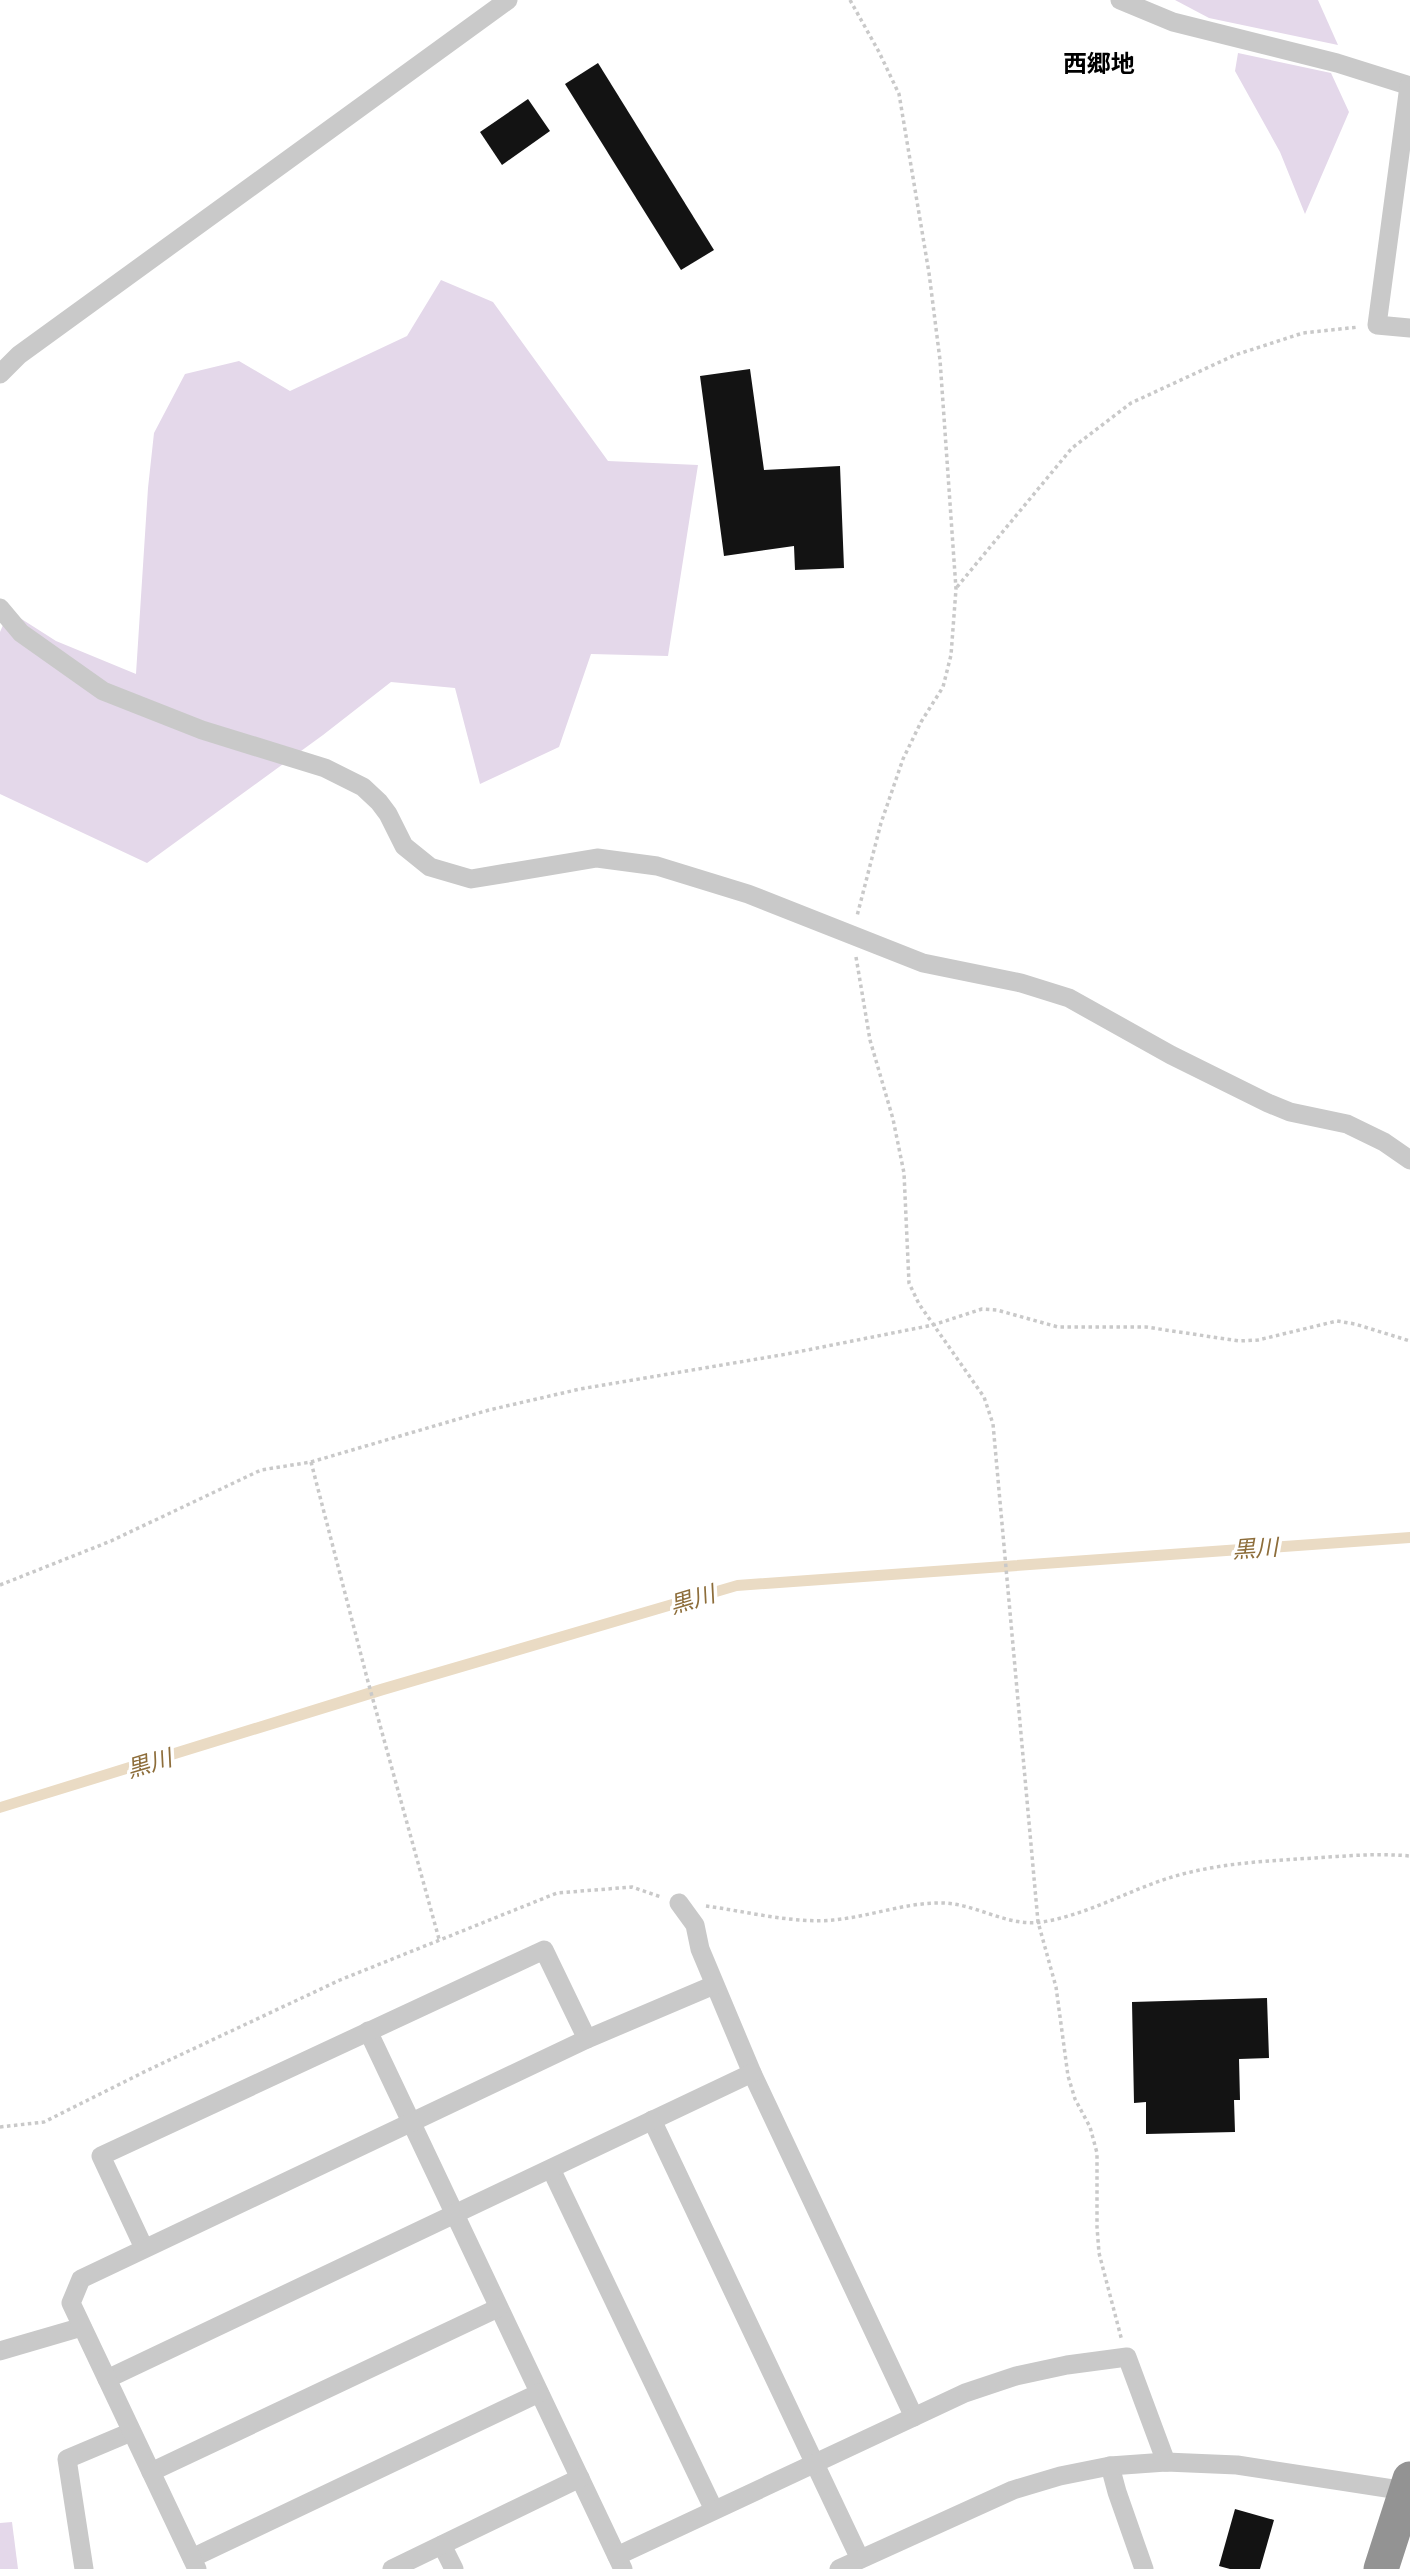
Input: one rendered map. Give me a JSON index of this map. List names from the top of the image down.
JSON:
{
  "districts": ["西郷地"],
  "water": ["黒川"]
}
